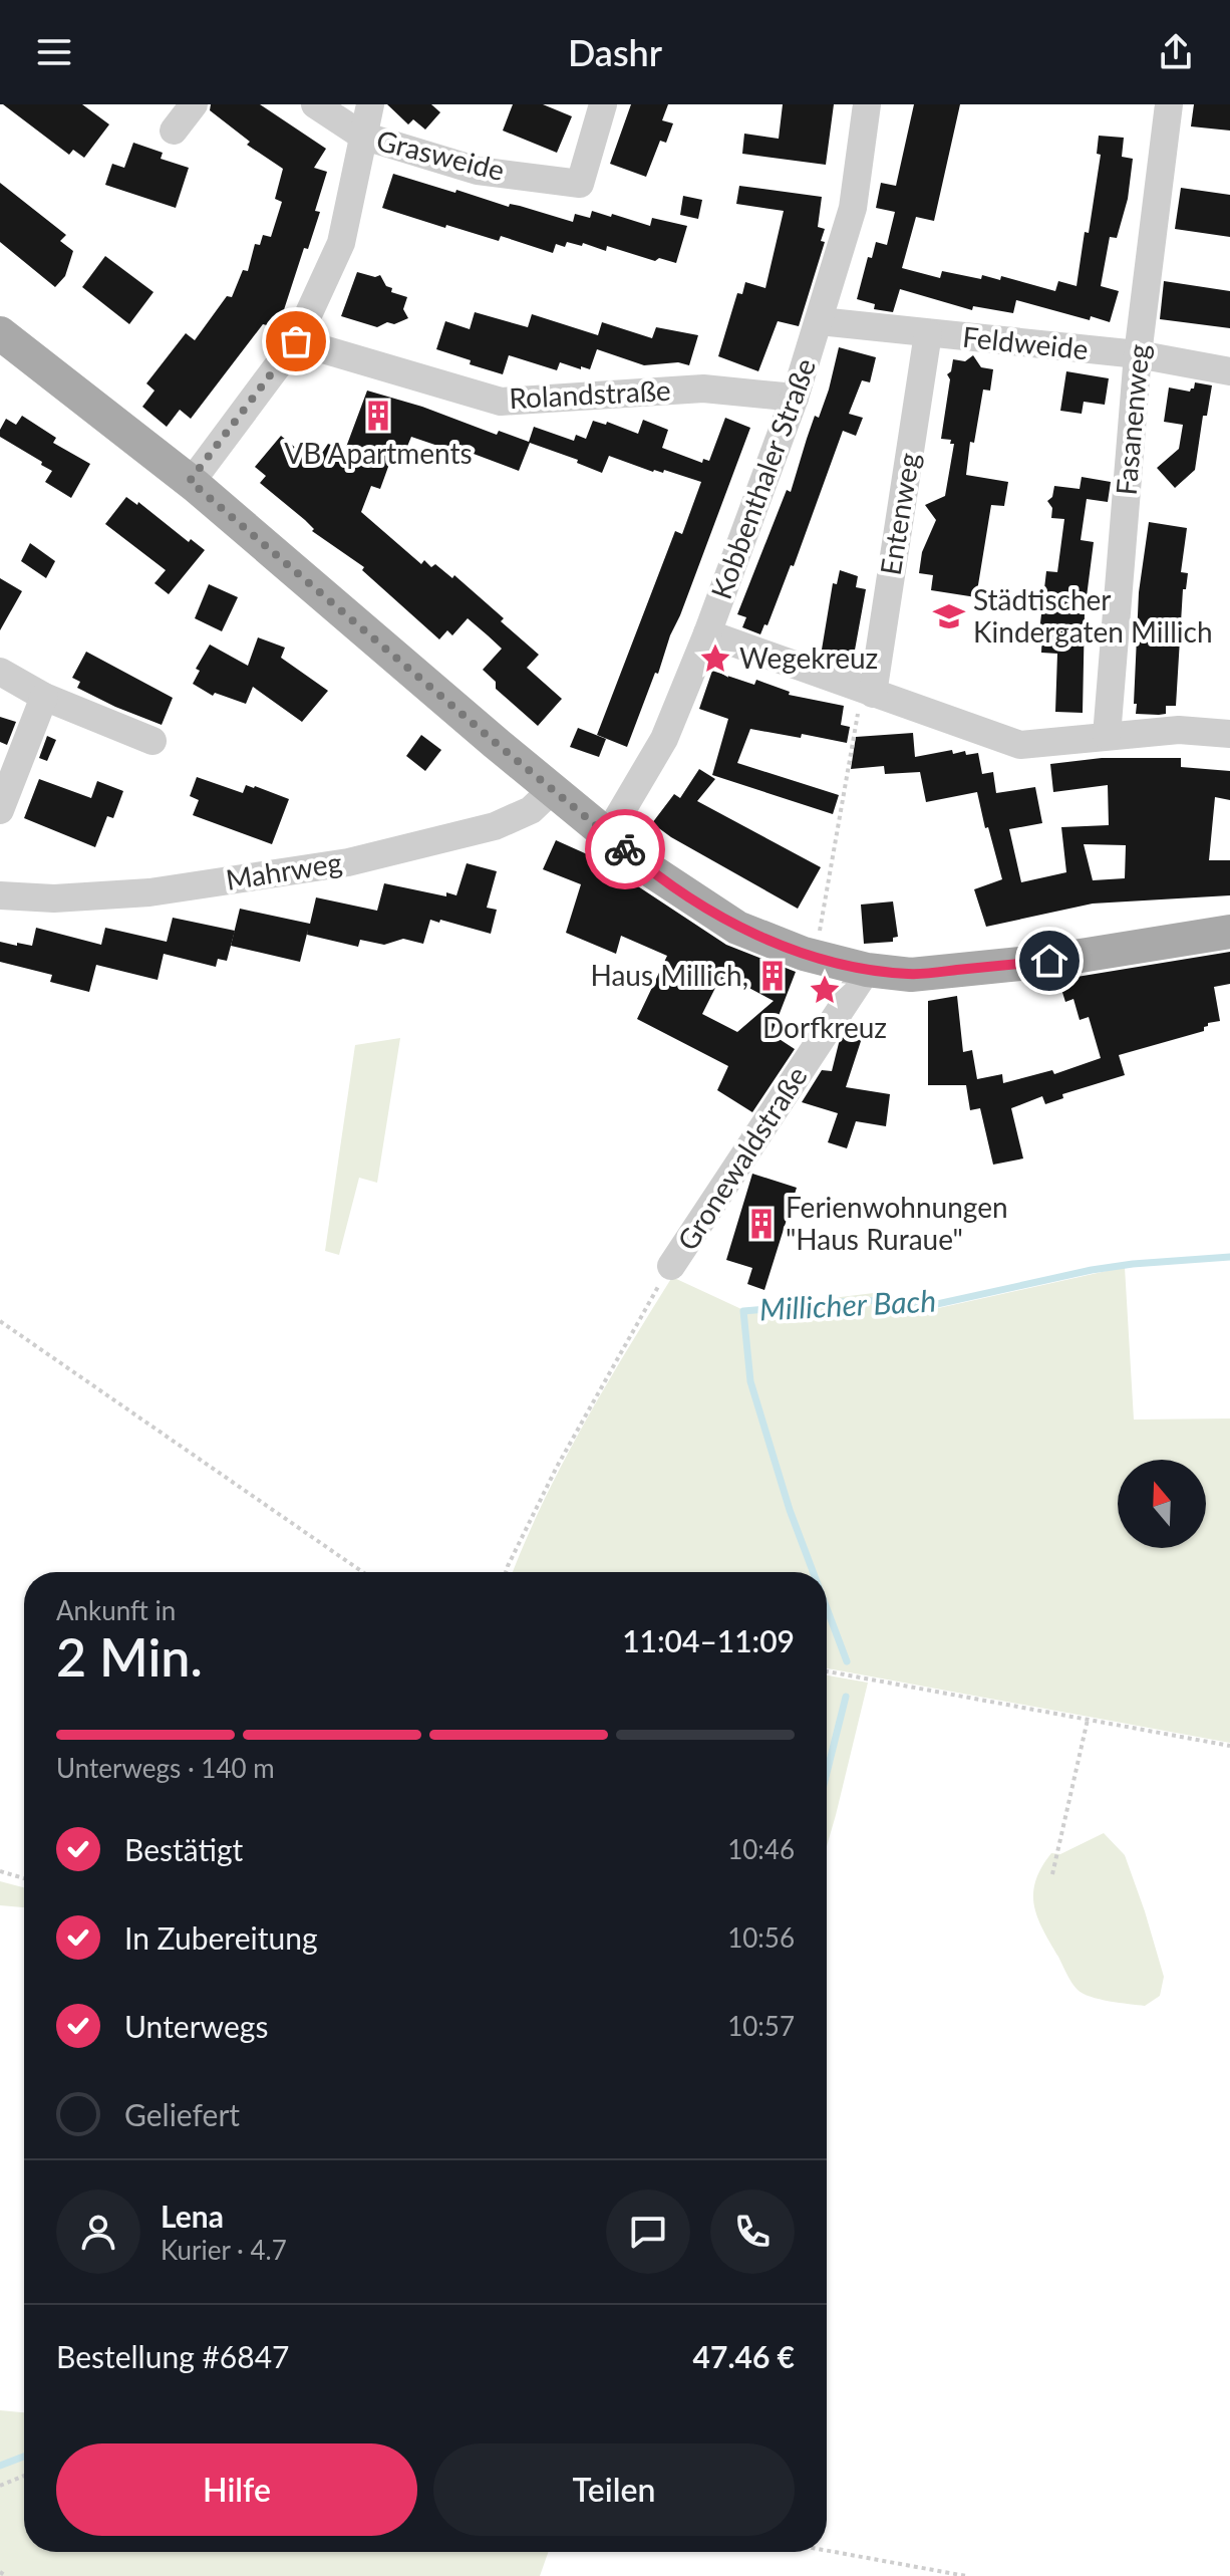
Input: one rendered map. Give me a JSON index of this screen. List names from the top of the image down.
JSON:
{
  "streets": {
    "street": [
      "Grasweide",
      "Feldweide",
      "Rolandstraße",
      "Fasanenweg",
      "Kobbenthaler Straße",
      "Entenweg",
      "Mahrweg",
      "Gronewaldstraße"
    ]
  },
  "crossings": [
    ["Feldweide", "Fasanenweg"],
    ["Feldweide", "Kobbenthaler Straße"],
    ["Feldweide", "Entenweg"],
    ["Rolandstraße", "Kobbenthaler Straße"]
  ],
  "water": ["Millicher Bach"],
  "places": {
    "building": ["VB Apartments", "Haus Millich,", "Ferienwohnungen \"Haus Ruraue\""],
    "school or university": ["Städtischer Kindergaten Millich"],
    "place": ["Wegekreuz", "Dorfkreuz"]
  },
  "north": "top",
  "page": {
    "header": "Dashr",
    "heading": ["2 Min.", "Ankunft in", "11:04–11:09"],
    "panel": [
      "Lena",
      "Kurier · 4.7",
      "Bestellung #6847",
      "47.46 €"
    ],
    "bar": "Unterwegs · 140 m",
    "list": [
      ["Bestätigt", "10:46"],
      ["In Zubereitung", "10:56"],
      ["Unterwegs", "10:57"],
      "Geliefert"
    ],
    "buttons": ["Hilfe", "Teilen"]
  }
}
